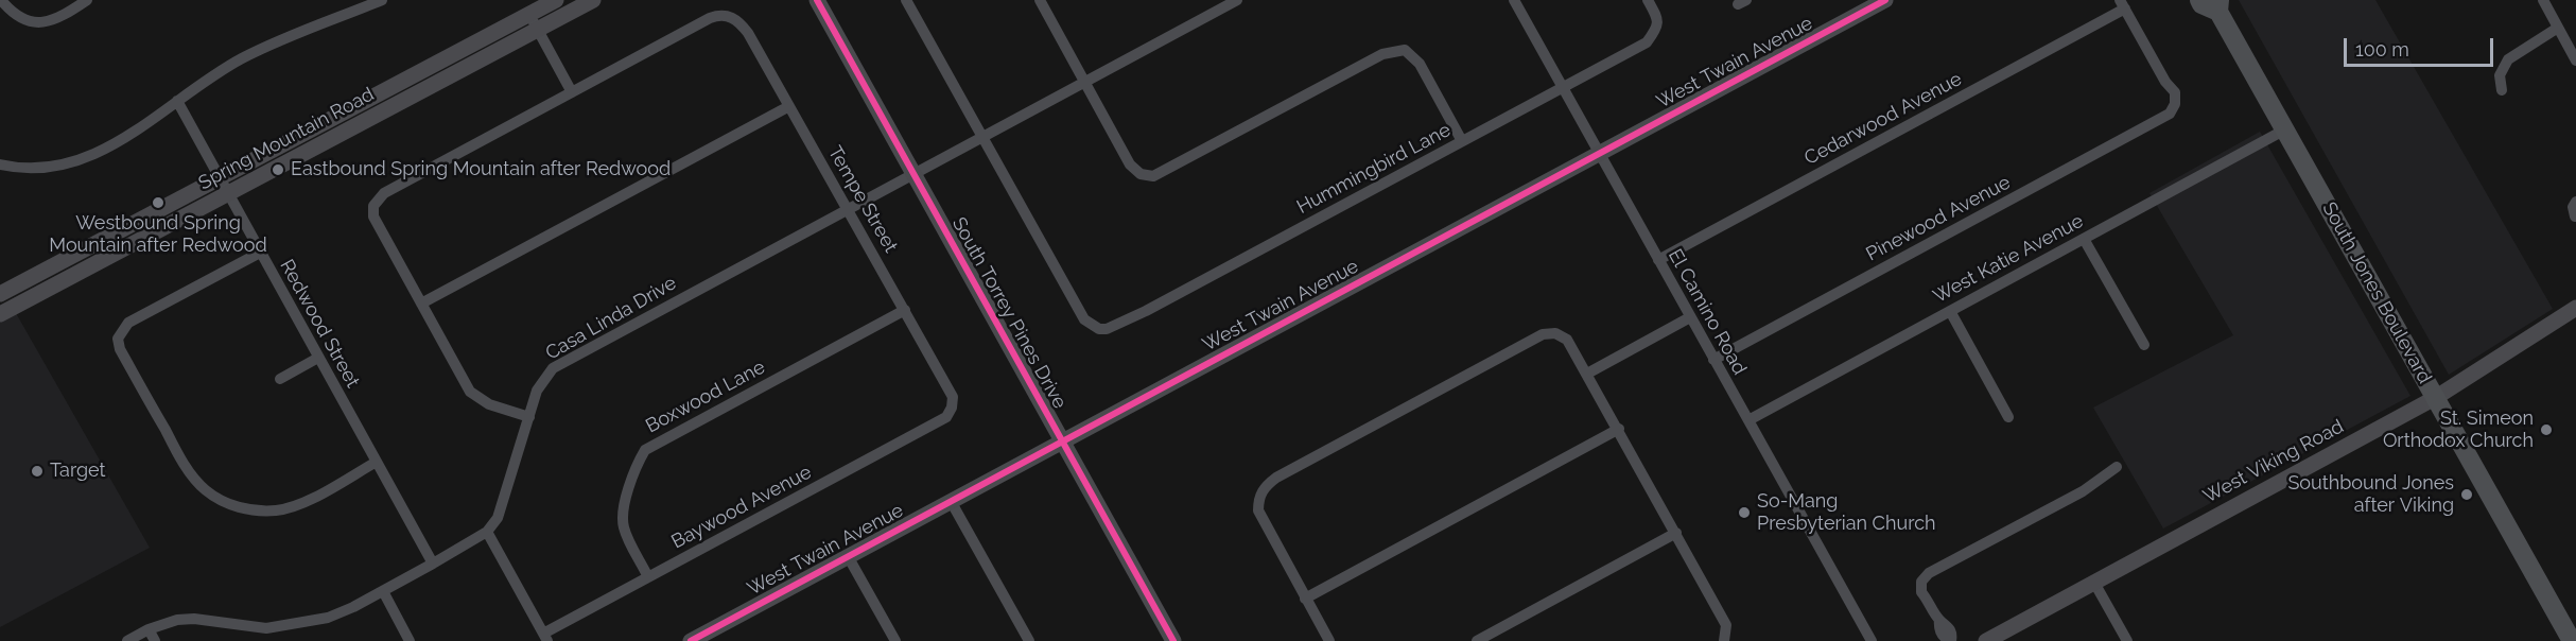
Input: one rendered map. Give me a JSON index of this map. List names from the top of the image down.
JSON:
{
  "streets": {
    "main road": [
      "West Twain Avenue",
      "Spring Mountain Road",
      "South Jones Boulevard",
      "South Torrey Pines Drive",
      "West Viking Road"
    ],
    "street": [
      "Cedarwood Avenue",
      "Hummingbird Lane",
      "Tempe Street",
      "Pinewood Avenue",
      "West Katie Avenue",
      "El Camino Road",
      "Casa Linda Drive",
      "Redwood Street",
      "Boxwood Lane",
      "Baywood Avenue"
    ]
  },
  "crossings": [
    ["West Twain Avenue", "El Camino Road"],
    ["West Twain Avenue", "South Torrey Pines Drive"],
    ["Cedarwood Avenue", "Pinewood Avenue"],
    ["Cedarwood Avenue", "El Camino Road"],
    ["Spring Mountain Road", "Redwood Street"],
    ["Hummingbird Lane", "El Camino Road"],
    ["Hummingbird Lane", "Casa Linda Drive"],
    ["Tempe Street", "Casa Linda Drive"],
    ["Tempe Street", "Boxwood Lane"],
    ["Tempe Street", "Baywood Avenue"],
    ["Pinewood Avenue", "El Camino Road"],
    ["West Katie Avenue", "South Jones Boulevard"],
    ["West Katie Avenue", "El Camino Road"],
    ["South Jones Boulevard", "West Viking Road"],
    ["South Torrey Pines Drive", "Casa Linda Drive"],
    ["Boxwood Lane", "Baywood Avenue"]
  ],
  "places": [
    "Eastbound Spring Mountain after Redwood",
    "Westbound Spring Mountain after Redwood",
    "St. Simeon Orthodox Church",
    "Target",
    "Southbound Jones after Viking",
    "So-Mang Presbyterian Church"
  ],
  "scale_bar": "100 m"
}
